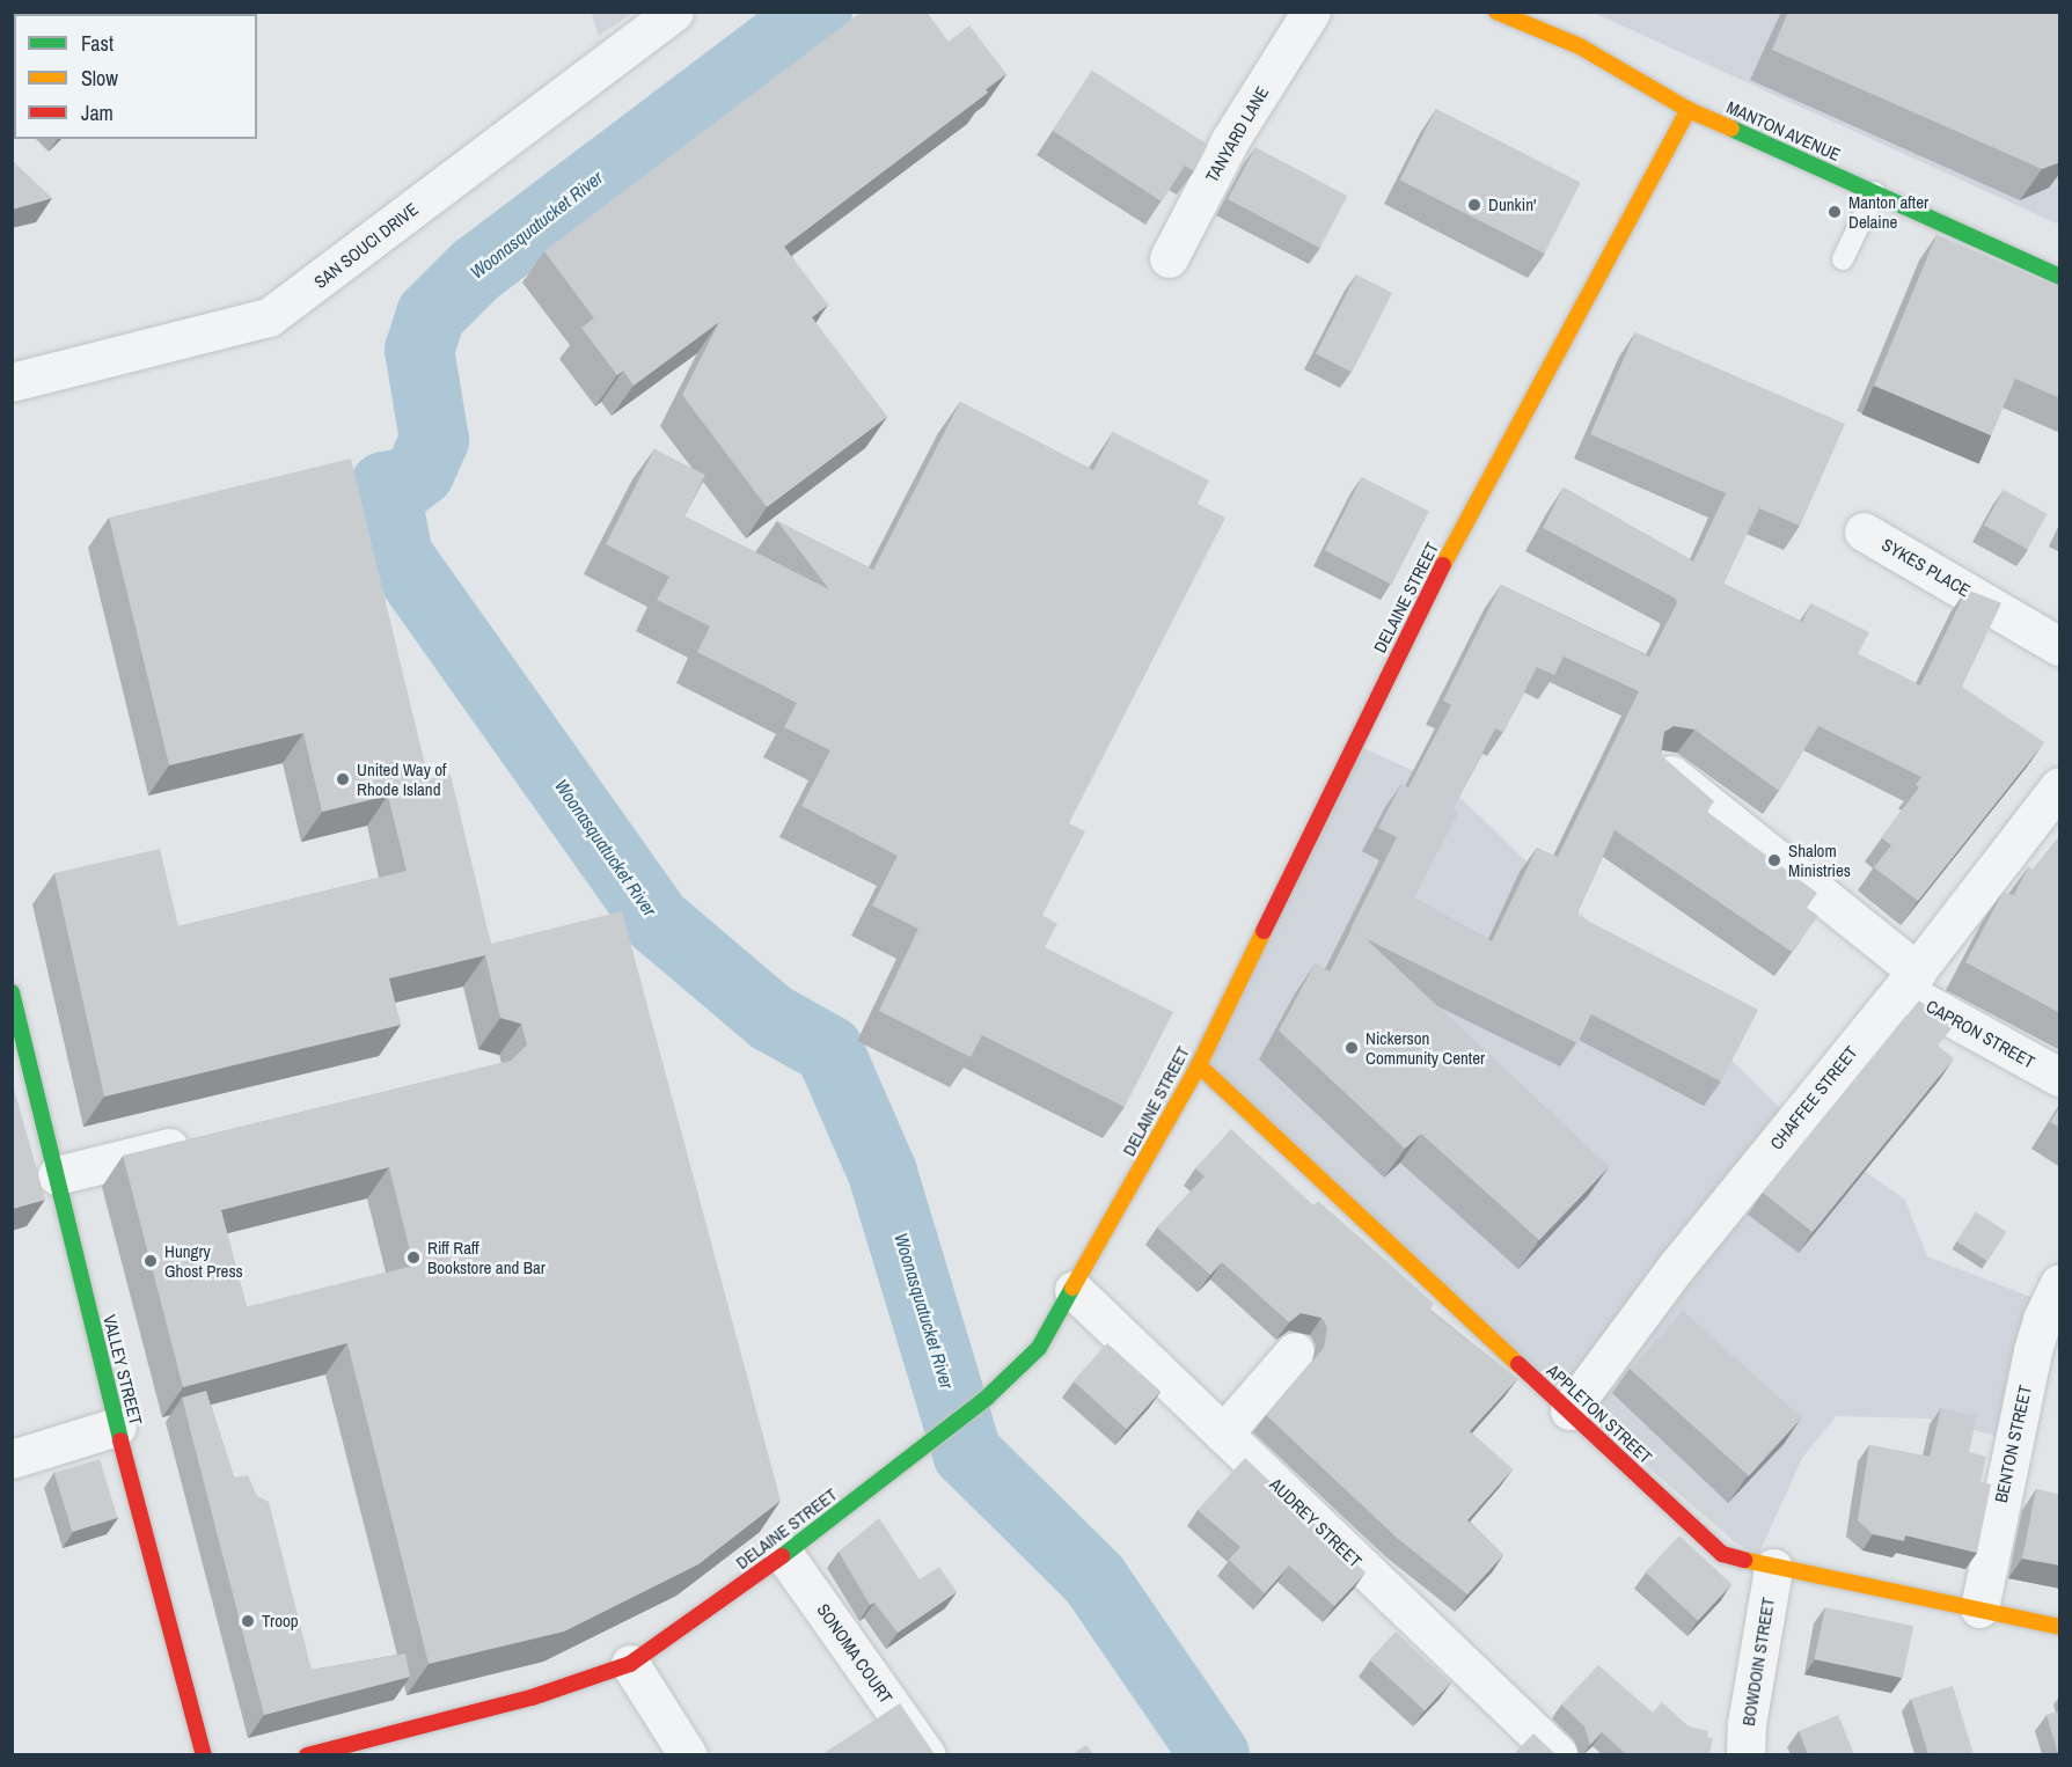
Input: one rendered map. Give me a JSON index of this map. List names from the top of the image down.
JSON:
{
  "streets": {
    "street": [
      "MANTON AVENUE",
      "TANYARD LANE",
      "SAN SOUCI DRIVE",
      "SYKES PLACE",
      "DELAINE STREET",
      "CAPRON STREET",
      "CHAFFEE STREET",
      "VALLEY STREET",
      "APPLETON STREET",
      "BENTON STREET",
      "AUDREY STREET",
      "SONOMA COURT",
      "BOWDOIN STREET"
    ]
  },
  "crossings": [
    ["MANTON AVENUE", "DELAINE STREET"],
    ["DELAINE STREET", "APPLETON STREET"],
    ["DELAINE STREET", "AUDREY STREET"],
    ["DELAINE STREET", "SONOMA COURT"],
    ["CAPRON STREET", "CHAFFEE STREET"],
    ["CHAFFEE STREET", "APPLETON STREET"],
    ["APPLETON STREET", "BENTON STREET"],
    ["APPLETON STREET", "BOWDOIN STREET"]
  ],
  "water": ["Woonasquatucket River"],
  "places": [
    "Dunkin'",
    "Manton after Delaine",
    "United Way of Rhode Island",
    "Shalom Ministries",
    "Nickerson Community Center",
    "Riff Raff Bookstore and Bar",
    "Hungry Ghost Press",
    "Troop"
  ],
  "legend": ["Fast", "Slow", "Jam"]
}
